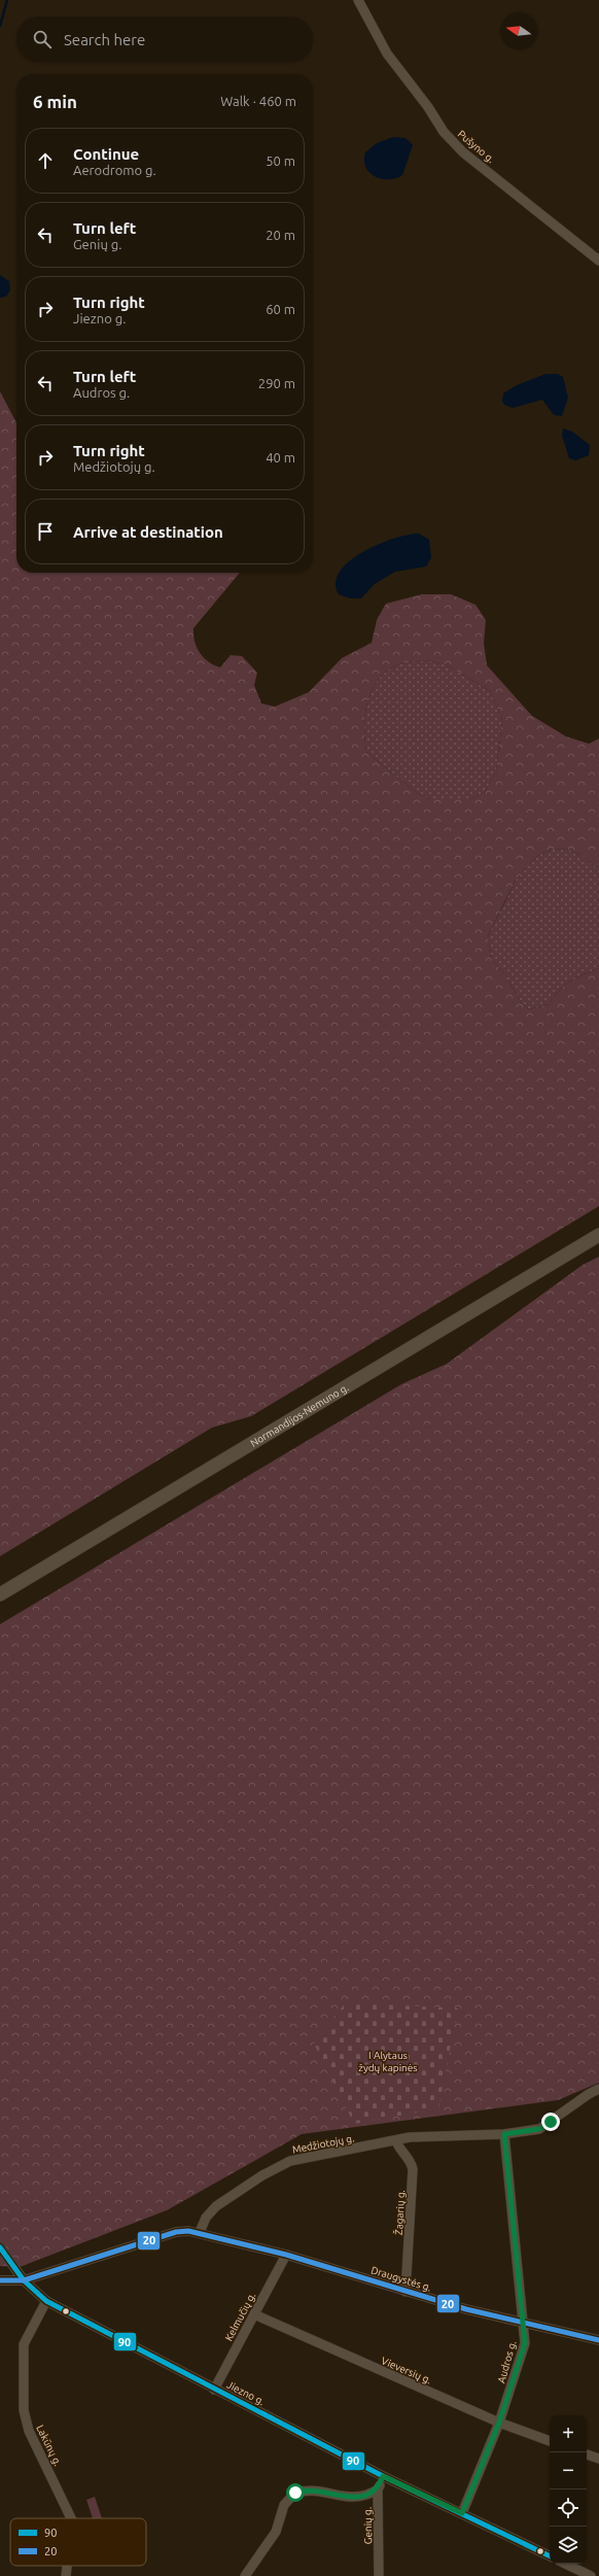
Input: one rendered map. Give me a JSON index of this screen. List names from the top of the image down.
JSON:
{
  "streets": {
    "main road": ["Normandijos-Nemuno g."],
    "street": [
      "Pušyno g.",
      "Medžiotojų g.",
      "Žagarių g.",
      "Draugystės g.",
      "Kelmučių g.",
      "Audros g.",
      "Vieversių g.",
      "Jiezno g.",
      "Lakūnų g.",
      "Genių g."
    ]
  },
  "crossings": [
    ["Medžiotojų g.", "Žagarių g."],
    ["Medžiotojų g.", "Draugystės g."],
    ["Medžiotojų g.", "Audros g."],
    ["Žagarių g.", "Draugystės g."],
    ["Draugystės g.", "Kelmučių g."],
    ["Draugystės g.", "Audros g."],
    ["Kelmučių g.", "Vieversių g."],
    ["Kelmučių g.", "Jiezno g."],
    ["Audros g.", "Vieversių g."],
    ["Audros g.", "Jiezno g."],
    ["Jiezno g.", "Lakūnų g."],
    ["Jiezno g.", "Genių g."]
  ],
  "parks": ["I Alytaus žydų kapinės"],
  "lines": ["transit line 20", "transit line 90"],
  "legend": ["90", "20"],
  "north": "left",
  "page": {
    "search": "Search here",
    "heading": ["6 min", "Walk · 460 m"],
    "list": [
      ["Continue", "Aerodromo g.", "50 m"],
      ["Turn left", "Genių g.", "20 m"],
      ["Turn right", "Jiezno g.", "60 m"],
      ["Turn left", "Audros g.", "290 m"],
      ["Turn right", "Medžiotojų g.", "40 m"],
      "Arrive at destination"
    ],
    "map_buttons": ["+", "−"]
  }
}
